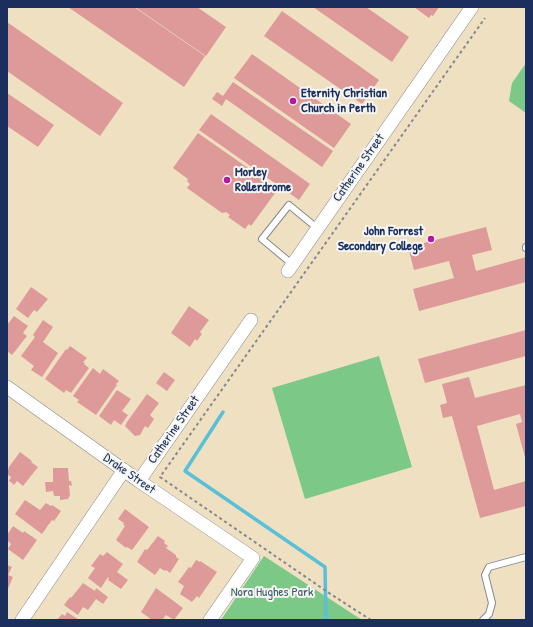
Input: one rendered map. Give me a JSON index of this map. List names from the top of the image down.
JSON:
{
  "streets": {
    "street": ["Catherine Street", "Drake Street"]
  },
  "crossings": [
    ["Catherine Street", "Drake Street"]
  ],
  "parks": ["Nora Hughes Park"],
  "places": ["Eternity Christian Church in Perth", "Morley Rollerdrome", "John Forrest Secondary College"]
}
